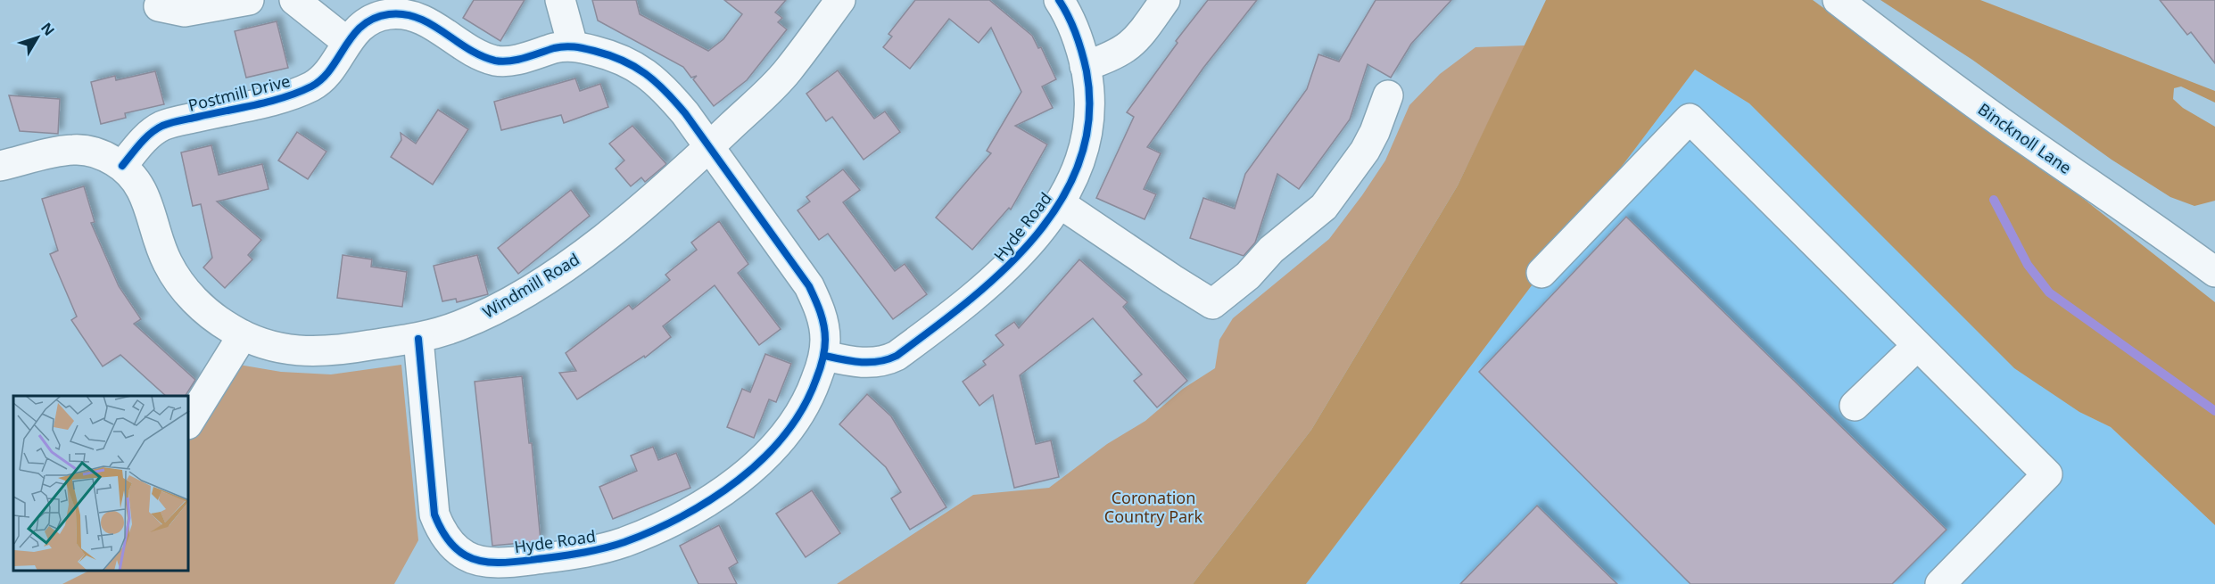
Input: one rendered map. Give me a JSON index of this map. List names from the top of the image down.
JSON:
{
  "streets": {
    "street": [
      "Postmill Drive",
      "Bincknoll Lane",
      "Hyde Road",
      "Windmill Road"
    ]
  },
  "crossings": [
    ["Postmill Drive", "Hyde Road"],
    ["Postmill Drive", "Windmill Road"],
    ["Hyde Road", "Windmill Road"]
  ],
  "parks": ["Coronation Country Park"],
  "north": "top right"
}
